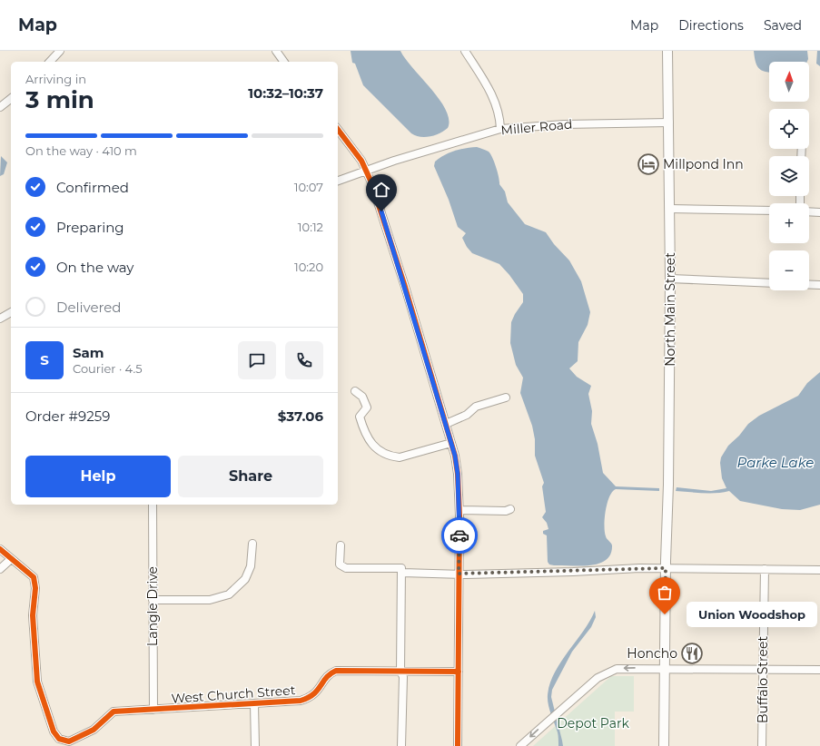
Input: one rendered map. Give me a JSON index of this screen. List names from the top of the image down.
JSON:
{
  "streets": {
    "main road": ["North Main Street"],
    "street": [
      "Miller Road",
      "Langle Drive",
      "Buffalo Street",
      "West Church Street"
    ]
  },
  "crossings": [
    ["Miller Road", "North Main Street"],
    ["Langle Drive", "West Church Street"]
  ],
  "water": ["Parke Lake"],
  "parks": ["Depot Park"],
  "places": {
    "hotel": ["Millpond Inn"],
    "other": ["Union Woodshop"],
    "restaurant": ["Honcho"]
  },
  "north": "top",
  "page": {
    "header": "Map",
    "nav": ["Map", "Directions", "Saved"],
    "map_buttons": ["+", "−"],
    "heading": ["3 min", "Arriving in", "10:32–10:37"],
    "panel": [
      "Sam",
      "Courier · 4.5",
      "Order #9259",
      "$37.06"
    ],
    "bar": "On the way · 410 m",
    "list": [
      ["Confirmed", "10:07"],
      ["Preparing", "10:12"],
      ["On the way", "10:20"],
      "Delivered"
    ],
    "round": "S",
    "buttons": ["Help", "Share"],
    "bubble": "Union Woodshop"
  }
}
